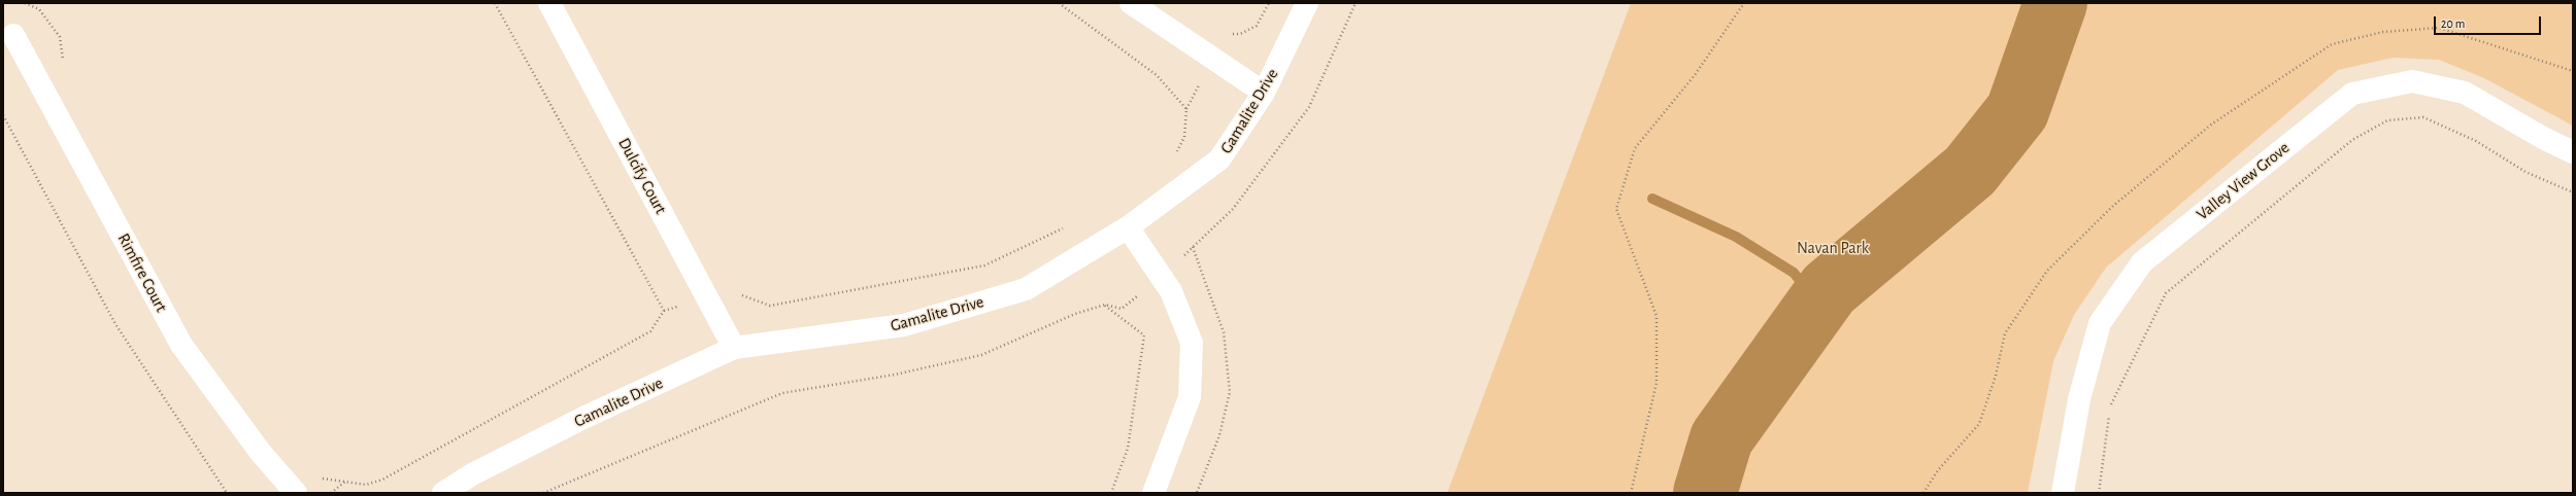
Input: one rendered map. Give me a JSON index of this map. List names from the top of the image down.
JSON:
{
  "streets": {
    "street": [
      "Gamalite Drive",
      "Dulcify Court",
      "Valley View Grove",
      "Rimfire Court"
    ]
  },
  "crossings": [
    ["Gamalite Drive", "Dulcify Court"]
  ],
  "parks": ["Navan Park"],
  "scale_bar": "20 m"
}
